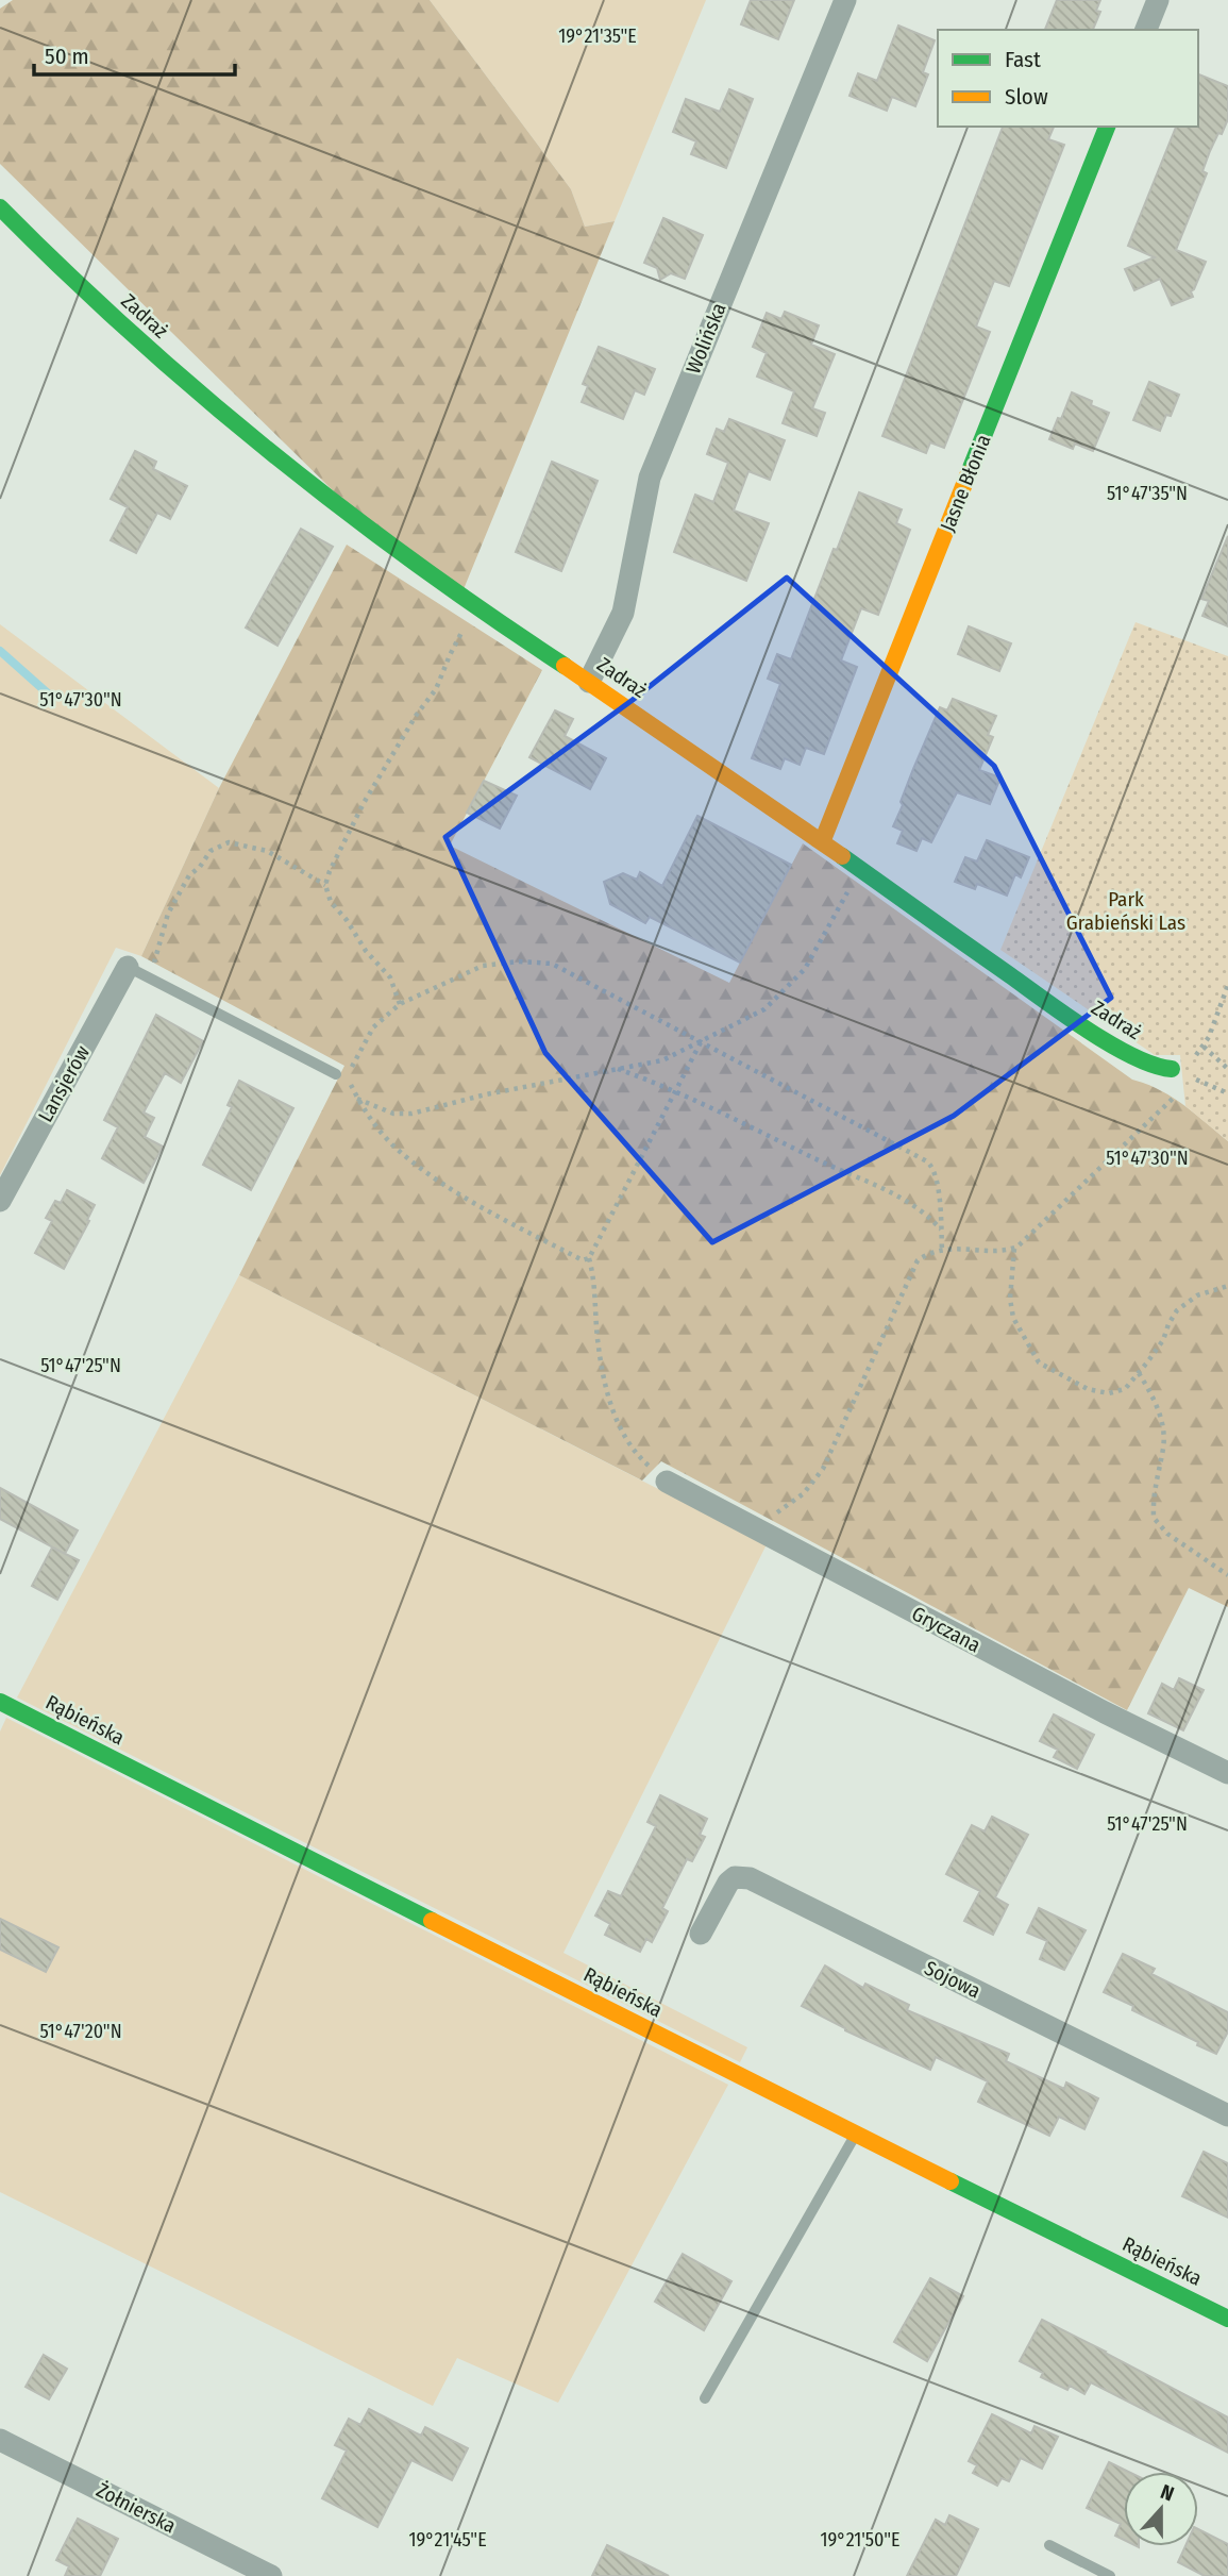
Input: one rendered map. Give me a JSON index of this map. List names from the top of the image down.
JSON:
{
  "streets": {
    "street": [
      "Zadraż",
      "Wolińska",
      "Jasne Błonia",
      "Lansjerów",
      "Gryczana",
      "Rąbieńska",
      "Sojowa",
      "Żołnierska"
    ]
  },
  "crossings": [
    ["Zadraż", "Wolińska"],
    ["Zadraż", "Jasne Błonia"]
  ],
  "parks": ["Park Grabieński Las"],
  "legend": ["Fast", "Slow"],
  "scale_bar": "50 m",
  "north": "top",
  "coordinates": [
    "19°21'35\"E",
    "51°47'35\"N",
    "51°47'30\"N",
    "51°47'25\"N",
    "51°47'20\"N",
    "19°21'45\"E",
    "19°21'50\"E"
  ]
}
